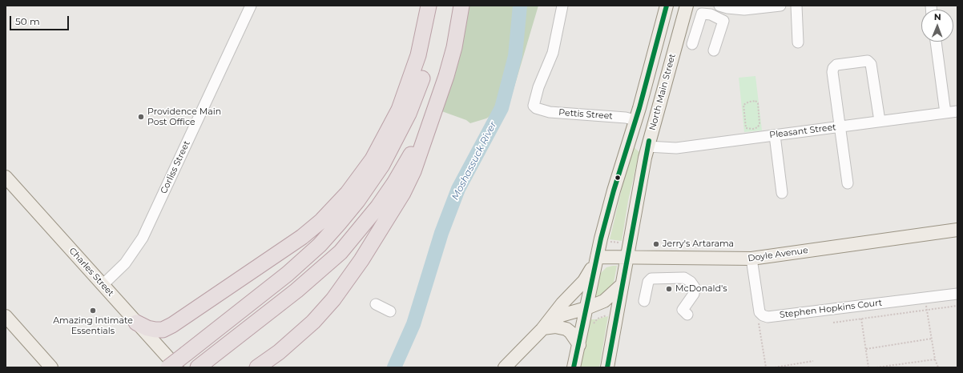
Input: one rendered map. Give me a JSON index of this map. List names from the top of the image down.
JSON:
{
  "streets": {
    "main road": ["North Main Street", "Doyle Avenue", "Charles Street"],
    "street": [
      "Pettis Street",
      "Pleasant Street",
      "Corliss Street",
      "Stephen Hopkins Court"
    ]
  },
  "crossings": [
    ["North Main Street", "Pettis Street"],
    ["North Main Street", "Pleasant Street"],
    ["North Main Street", "Doyle Avenue"],
    ["Corliss Street", "Charles Street"],
    ["Doyle Avenue", "Stephen Hopkins Court"]
  ],
  "water": ["Moshassuck River"],
  "places": [
    "Providence Main Post Office",
    "Jerry's Artarama",
    "McDonald's",
    "Amazing Intimate Essentials"
  ],
  "scale_bar": "50 m",
  "north": "top"
}
